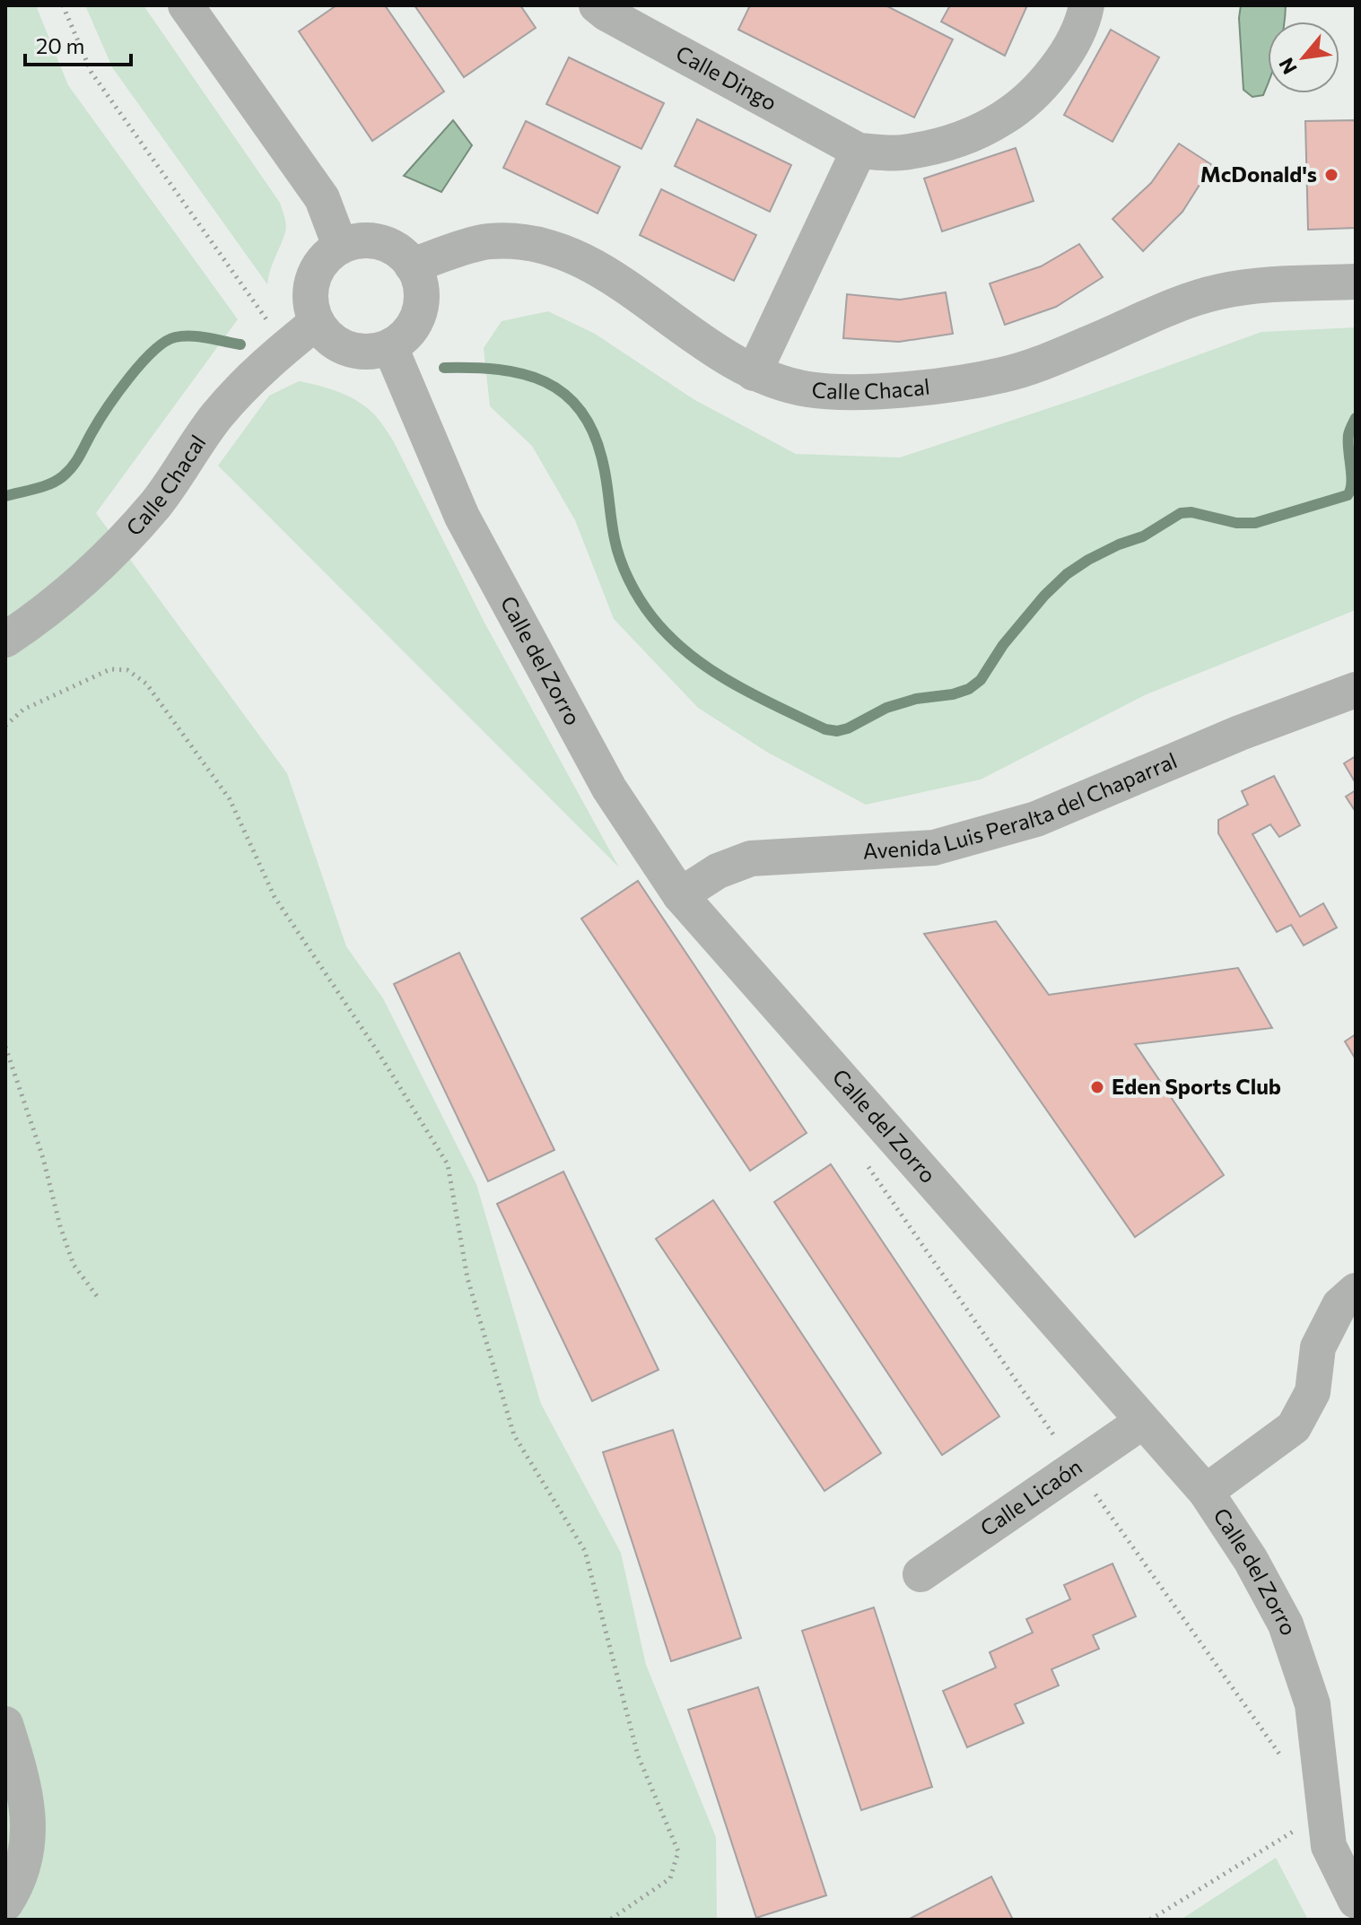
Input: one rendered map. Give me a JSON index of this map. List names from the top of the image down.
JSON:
{
  "streets": {
    "street": [
      "Calle Dingo",
      "Calle Chacal",
      "Calle del Zorro",
      "Avenida Luis Peralta del Chaparral",
      "Calle Licaón"
    ]
  },
  "crossings": [
    ["Calle Chacal", "Calle del Zorro"],
    ["Calle del Zorro", "Avenida Luis Peralta del Chaparral"],
    ["Calle del Zorro", "Calle Licaón"]
  ],
  "places": ["McDonald's", "Eden Sports Club"],
  "scale_bar": "20 m",
  "north": "bottom left"
}
